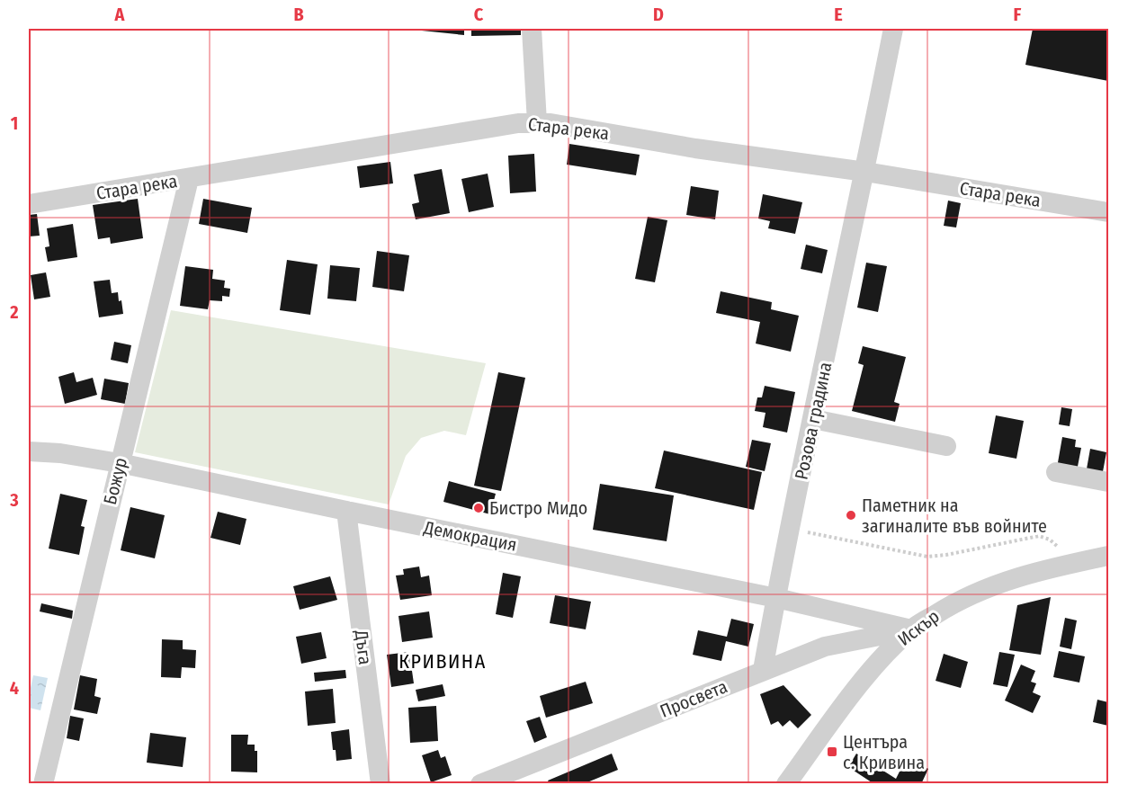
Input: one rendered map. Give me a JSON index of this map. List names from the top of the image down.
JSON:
{
  "streets": {
    "street": [
      "Стара река",
      "Розова градина",
      "Божур",
      "Демокрация",
      "Искър",
      "Дъга",
      "Просвета"
    ]
  },
  "crossings": [
    ["Стара река", "Розова градина"],
    ["Стара река", "Божур"],
    ["Розова градина", "Демокрация"],
    ["Розова градина", "Просвета"],
    ["Божур", "Демокрация"],
    ["Демокрация", "Искър"],
    ["Демокрация", "Дъга"],
    ["Демокрация", "Просвета"],
    ["Искър", "Просвета"]
  ],
  "districts": ["КРИВИНА"],
  "places": {
    "other": ["Бистро Мидо", "Паметник на загиналите във войните"],
    "transit": ["Центъра с. Кривина"]
  },
  "grid": {
    "columns": [
      "A",
      "B",
      "C",
      "D",
      "E",
      "F"
    ],
    "rows": [
      "1",
      "2",
      "3",
      "4"
    ]
  }
}
